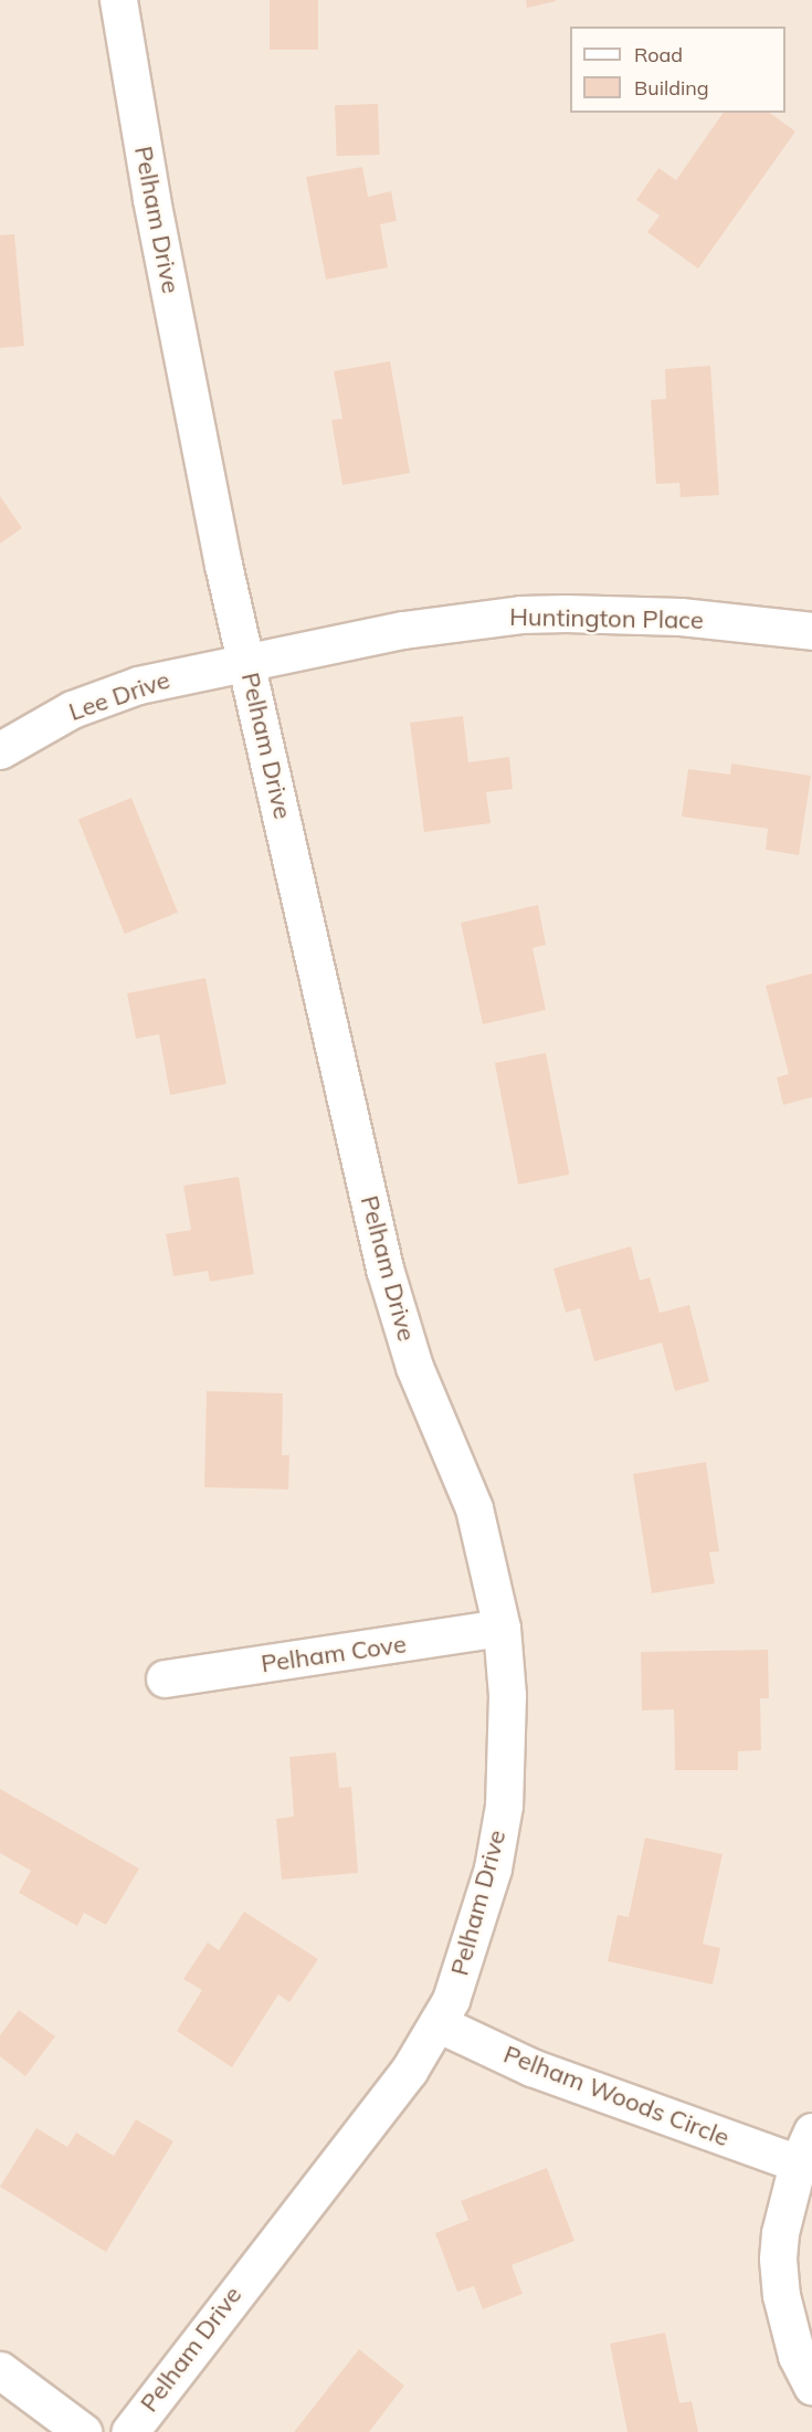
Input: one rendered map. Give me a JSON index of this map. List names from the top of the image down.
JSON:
{
  "streets": {
    "street": [
      "Pelham Drive",
      "Huntington Place",
      "Lee Drive",
      "Pelham Cove",
      "Pelham Woods Circle"
    ]
  },
  "crossings": [
    ["Pelham Drive", "Huntington Place"],
    ["Pelham Drive", "Lee Drive"],
    ["Pelham Drive", "Pelham Cove"],
    ["Pelham Drive", "Pelham Woods Circle"],
    ["Huntington Place", "Lee Drive"]
  ],
  "legend": ["Road", "Building"]
}
